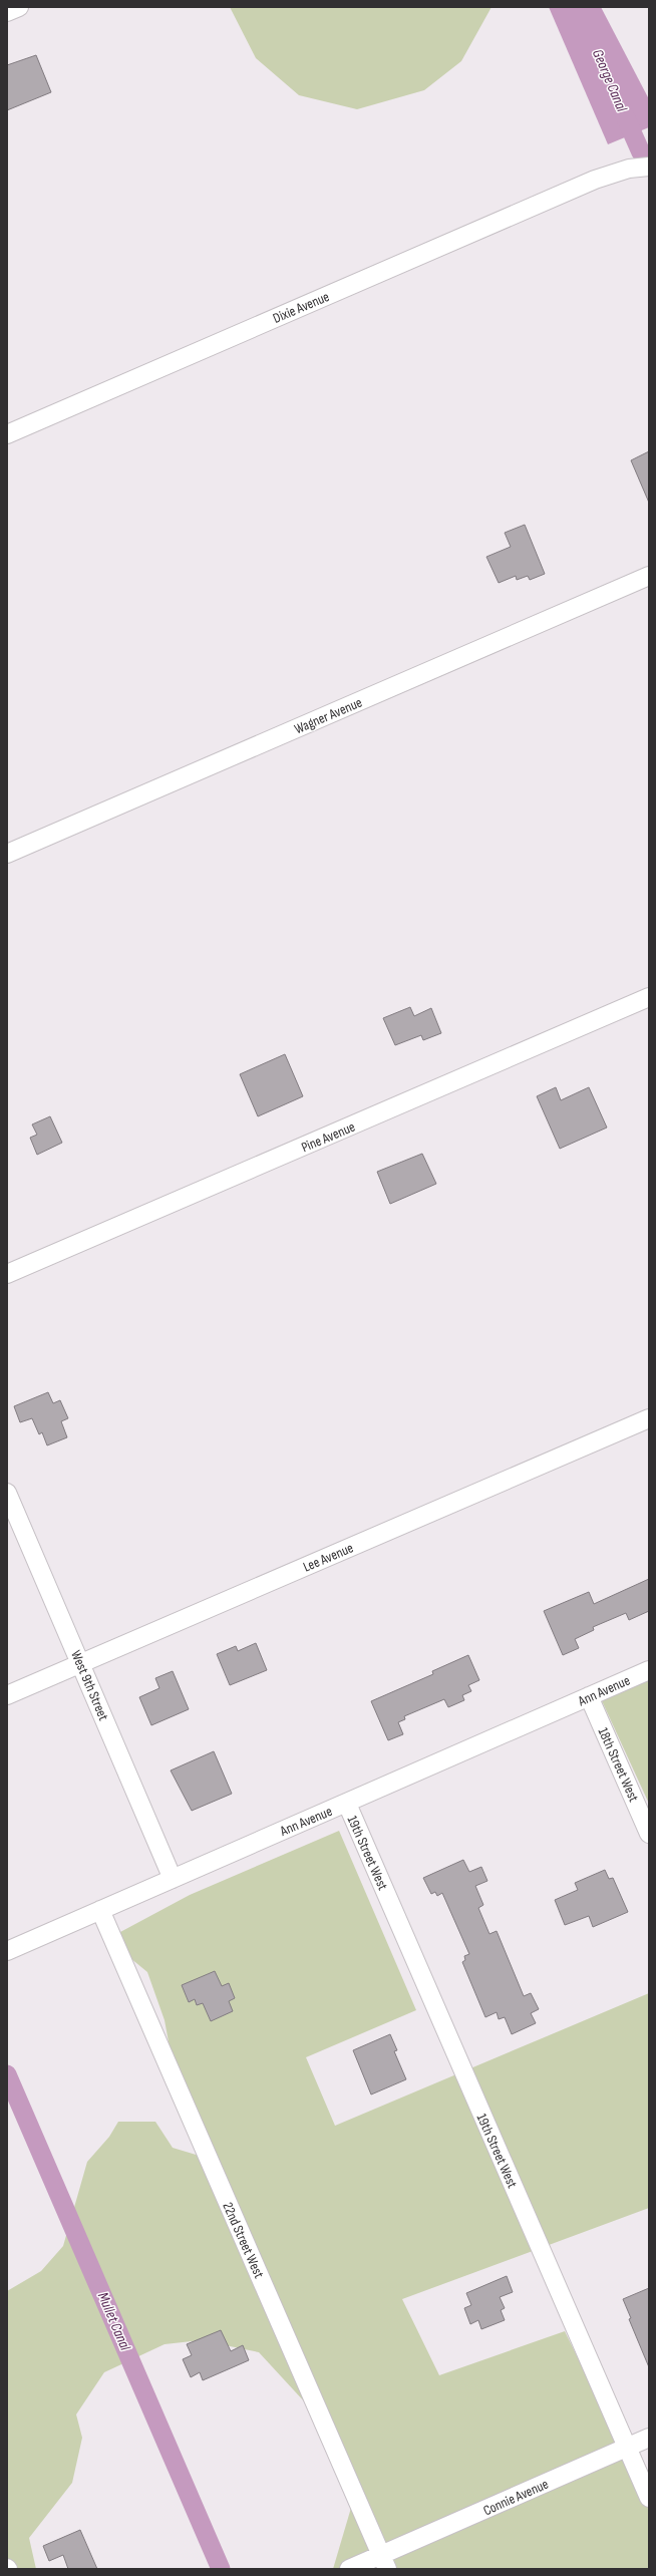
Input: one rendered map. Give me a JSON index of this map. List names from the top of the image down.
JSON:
{
  "streets": {
    "street": [
      "Dixie Avenue",
      "Wagner Avenue",
      "Pine Avenue",
      "Lee Avenue",
      "West 9th Street",
      "Ann Avenue",
      "18th Street West",
      "19th Street West",
      "22nd Street West",
      "Connie Avenue"
    ]
  },
  "crossings": [
    ["Lee Avenue", "West 9th Street"],
    ["West 9th Street", "Ann Avenue"],
    ["Ann Avenue", "18th Street West"],
    ["Ann Avenue", "19th Street West"],
    ["Ann Avenue", "22nd Street West"],
    ["19th Street West", "Connie Avenue"],
    ["22nd Street West", "Connie Avenue"]
  ],
  "water": ["George Canal", "Mullet Canal"]
}
